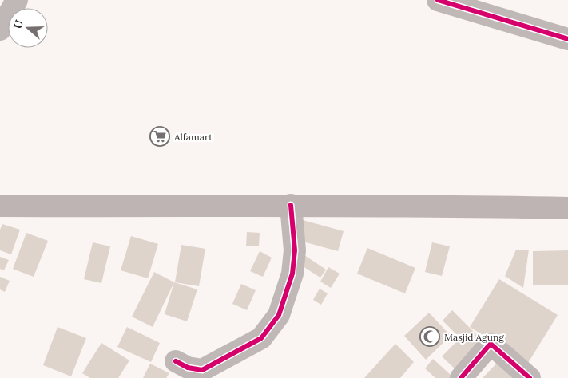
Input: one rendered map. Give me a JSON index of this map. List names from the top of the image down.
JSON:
{
  "places": {
    "supermarket": ["Alfamart"],
    "mosque": ["Masjid Agung"]
  },
  "north": "left"
}
